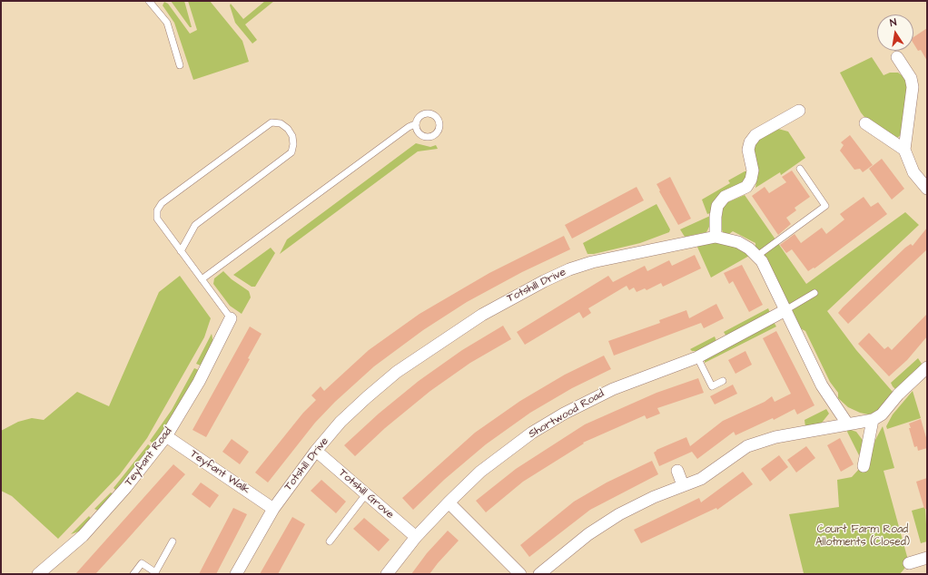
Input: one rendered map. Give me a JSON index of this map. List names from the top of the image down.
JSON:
{
  "streets": {
    "street": [
      "Totshill Drive",
      "Shortwood Road",
      "Teyfant Road",
      "Teyfant Walk",
      "Totshill Grove"
    ]
  },
  "crossings": [
    ["Totshill Drive", "Shortwood Road"],
    ["Totshill Drive", "Teyfant Walk"],
    ["Totshill Drive", "Totshill Grove"],
    ["Shortwood Road", "Totshill Grove"],
    ["Teyfant Road", "Teyfant Walk"]
  ],
  "parks": ["Court Farm Road Allotments (Closed)"],
  "north": "top"
}
